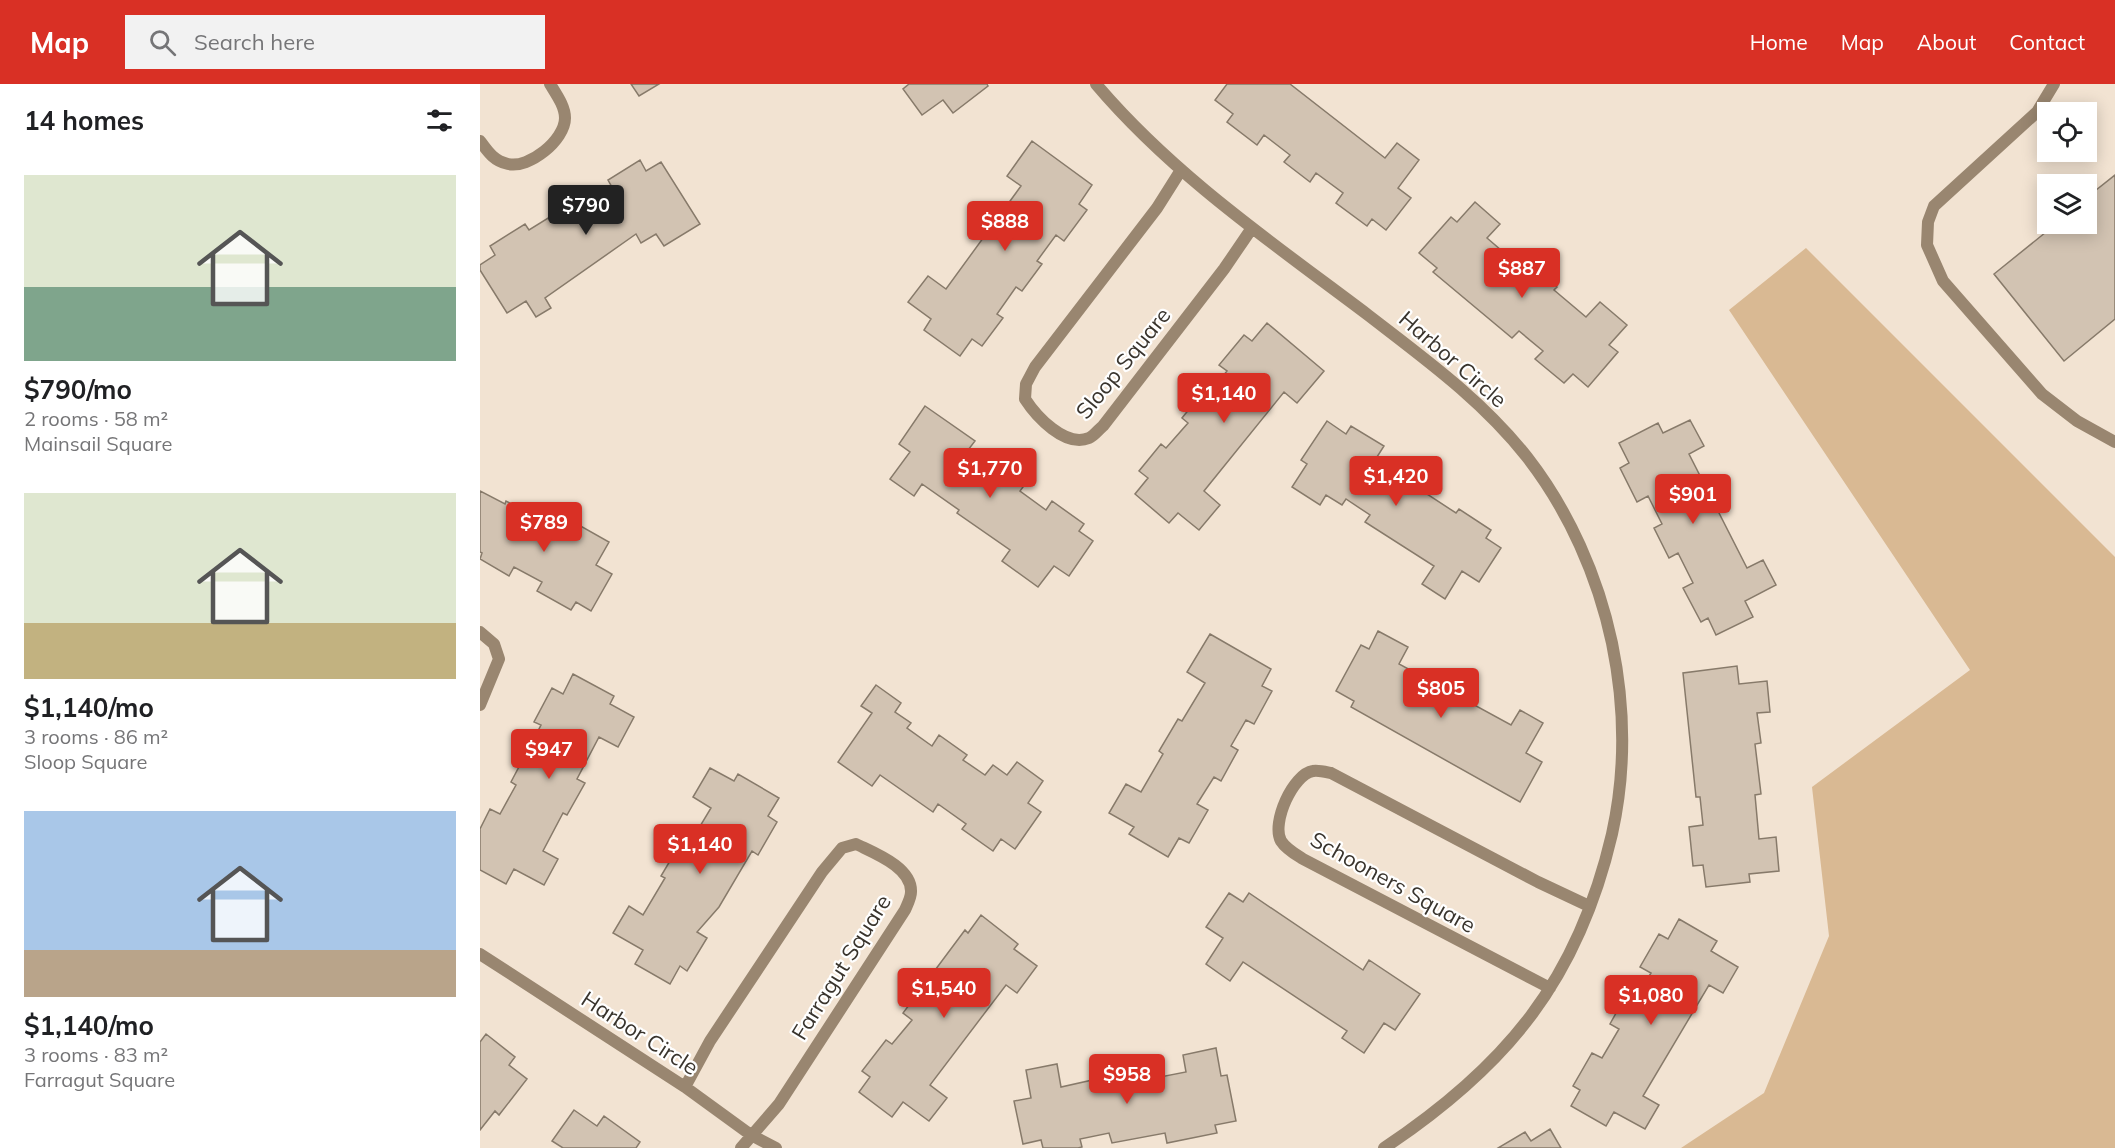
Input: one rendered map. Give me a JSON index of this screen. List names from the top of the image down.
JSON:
{
  "streets": {
    "street": [
      "Harbor Circle",
      "Sloop Square",
      "Schooners Square",
      "Farragut Square"
    ]
  },
  "crossings": [
    ["Harbor Circle", "Sloop Square"],
    ["Harbor Circle", "Schooners Square"],
    ["Harbor Circle", "Farragut Square"]
  ],
  "page": {
    "header": "Map",
    "search": "Search here",
    "nav": [
      "Home",
      "Map",
      "About",
      "Contact"
    ],
    "heading": "14 homes",
    "list": [
      {
        "name": "$790/mo",
        "note": "2 rooms · 58 m² · Mainsail Square"
      },
      {
        "name": "$1,140/mo",
        "note": "3 rooms · 86 m² · Sloop Square"
      },
      {
        "name": "$1,140/mo",
        "note": "3 rooms · 83 m² · Farragut Square"
      }
    ],
    "price": [
      "$790",
      "$888",
      "$887",
      "$1,140",
      "$1,770",
      "$1,420",
      "$901",
      "$789",
      "$805",
      "$947",
      "$1,140",
      "$1,540",
      "$1,080",
      "$958"
    ]
  }
}
